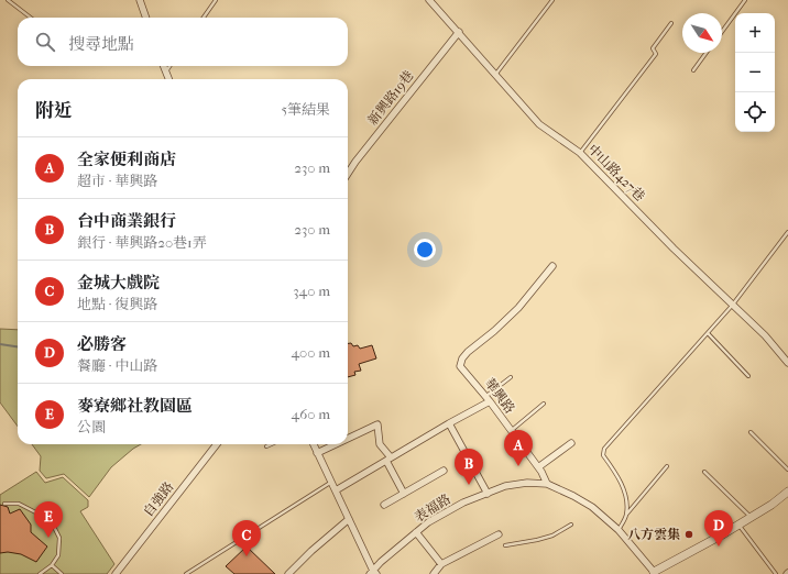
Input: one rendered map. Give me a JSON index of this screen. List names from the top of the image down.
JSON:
{
  "streets": {
    "street": [
      "新興路19巷",
      "中山路427巷",
      "華興路",
      "自強路",
      "表福路"
    ]
  },
  "crossings": [
    ["新興路19巷", "中山路427巷"],
    ["華興路", "表福路"]
  ],
  "places": ["八方雲集"],
  "north": "bottom right",
  "page": {
    "map_buttons": ["+", "−"],
    "search": "搜尋地點",
    "heading": ["附近", "5筆結果"],
    "list": [
      {
        "mark": "A",
        "name": "全家便利商店",
        "note": "超市 · 華興路",
        "value": "230 m"
      },
      {
        "mark": "B",
        "name": "台中商業銀行",
        "note": "銀行 · 華興路20巷1弄",
        "value": "230 m"
      },
      {
        "mark": "C",
        "name": "金城大戲院",
        "note": "地點 · 復興路",
        "value": "340 m"
      },
      {
        "mark": "D",
        "name": "必勝客",
        "note": "餐廳 · 中山路",
        "value": "400 m"
      },
      {
        "mark": "E",
        "name": "麥寮鄉社教園區",
        "note": "公園",
        "value": "460 m"
      }
    ],
    "pins": [
      "A",
      "B",
      "E",
      "D",
      "C"
    ]
  }
}
